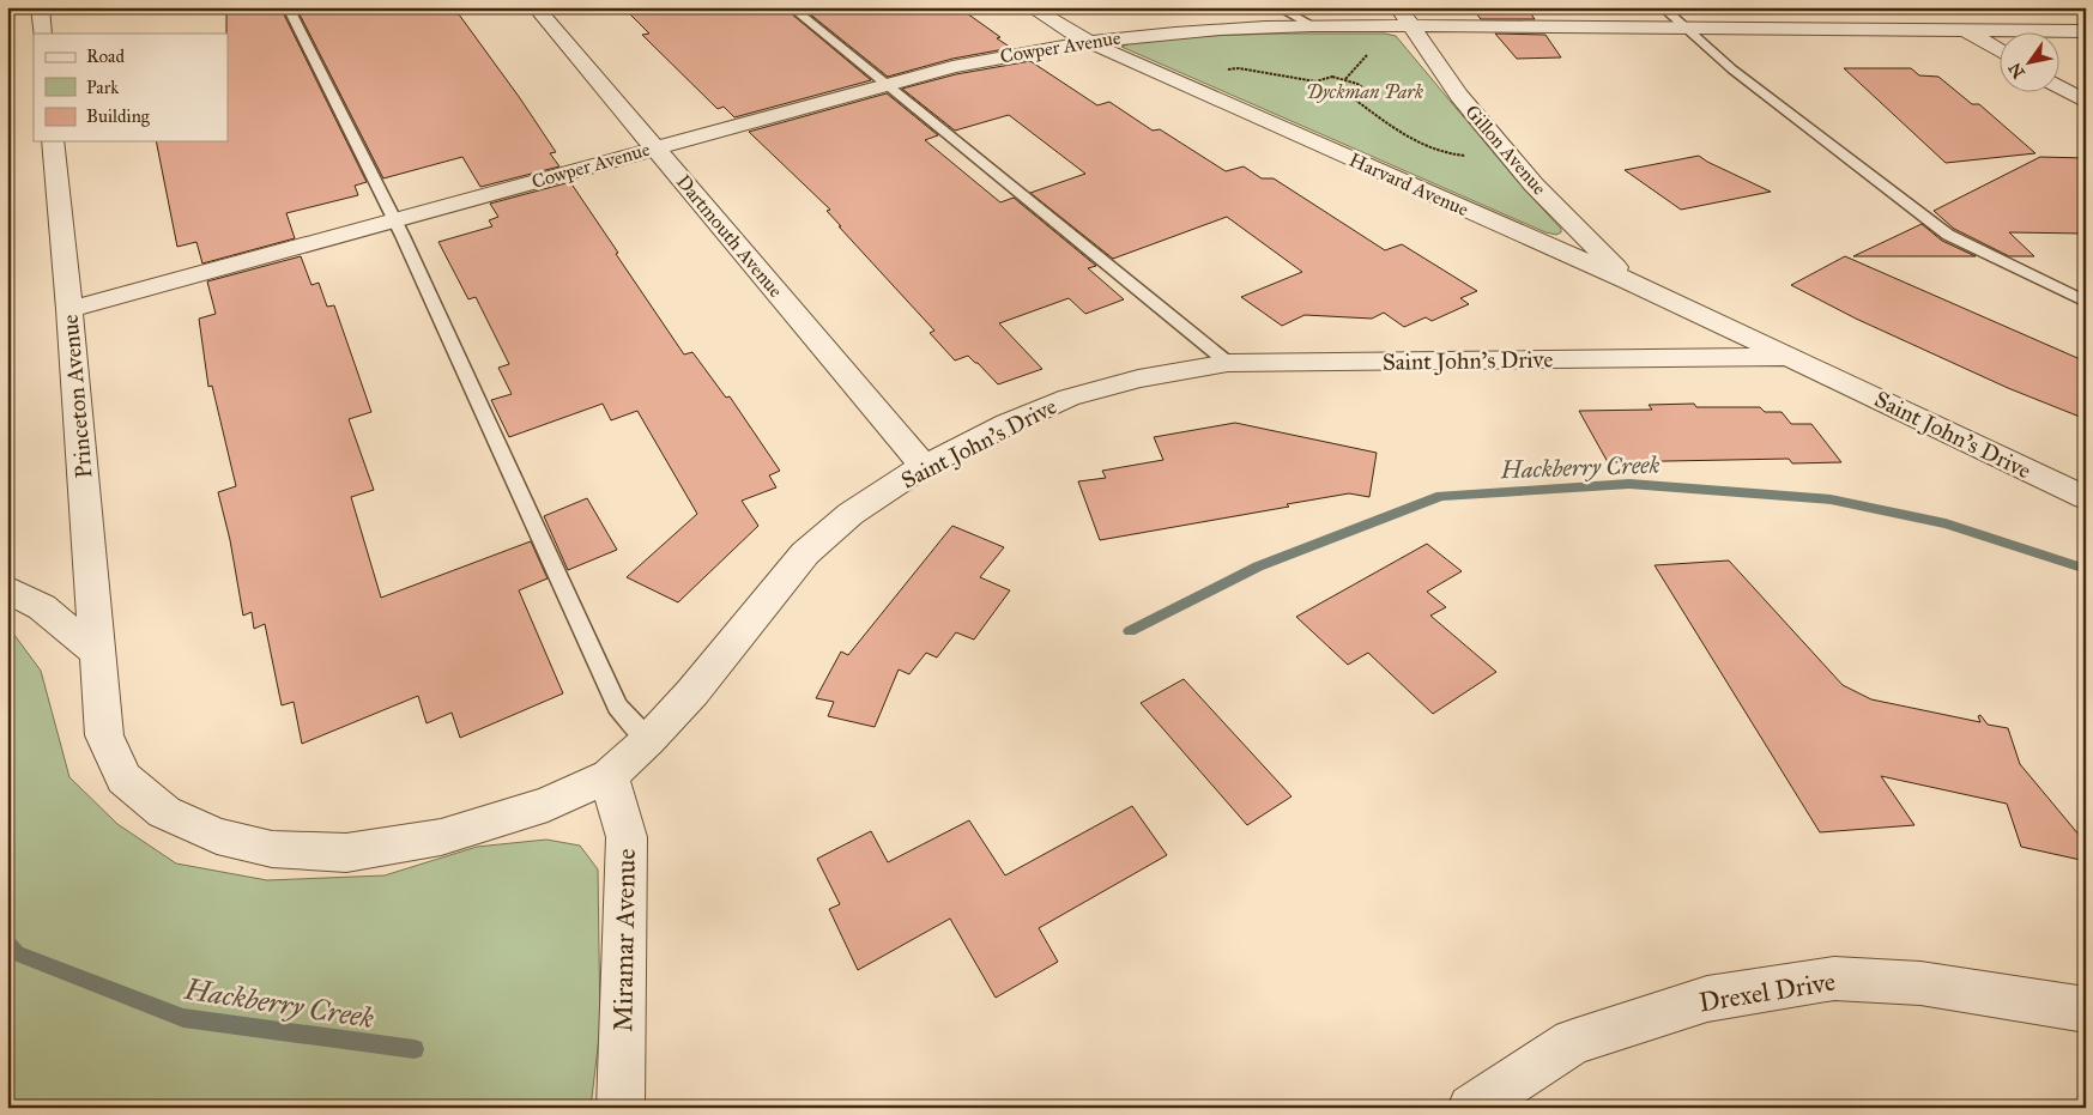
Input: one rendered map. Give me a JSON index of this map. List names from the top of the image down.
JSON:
{
  "streets": {
    "street": [
      "Cowper Avenue",
      "Gillon Avenue",
      "Harvard Avenue",
      "Dartmouth Avenue",
      "Saint John's Drive",
      "Princeton Avenue",
      "Miramar Avenue",
      "Drexel Drive"
    ]
  },
  "crossings": [
    ["Cowper Avenue", "Gillon Avenue"],
    ["Cowper Avenue", "Harvard Avenue"],
    ["Cowper Avenue", "Dartmouth Avenue"],
    ["Cowper Avenue", "Princeton Avenue"],
    ["Gillon Avenue", "Harvard Avenue"],
    ["Harvard Avenue", "Saint John's Drive"],
    ["Dartmouth Avenue", "Saint John's Drive"],
    ["Saint John's Drive", "Princeton Avenue"],
    ["Saint John's Drive", "Miramar Avenue"]
  ],
  "water": ["Hackberry Creek"],
  "parks": ["Dyckman Park"],
  "legend": ["Road", "Park", "Building"],
  "north": "bottom left"
}
